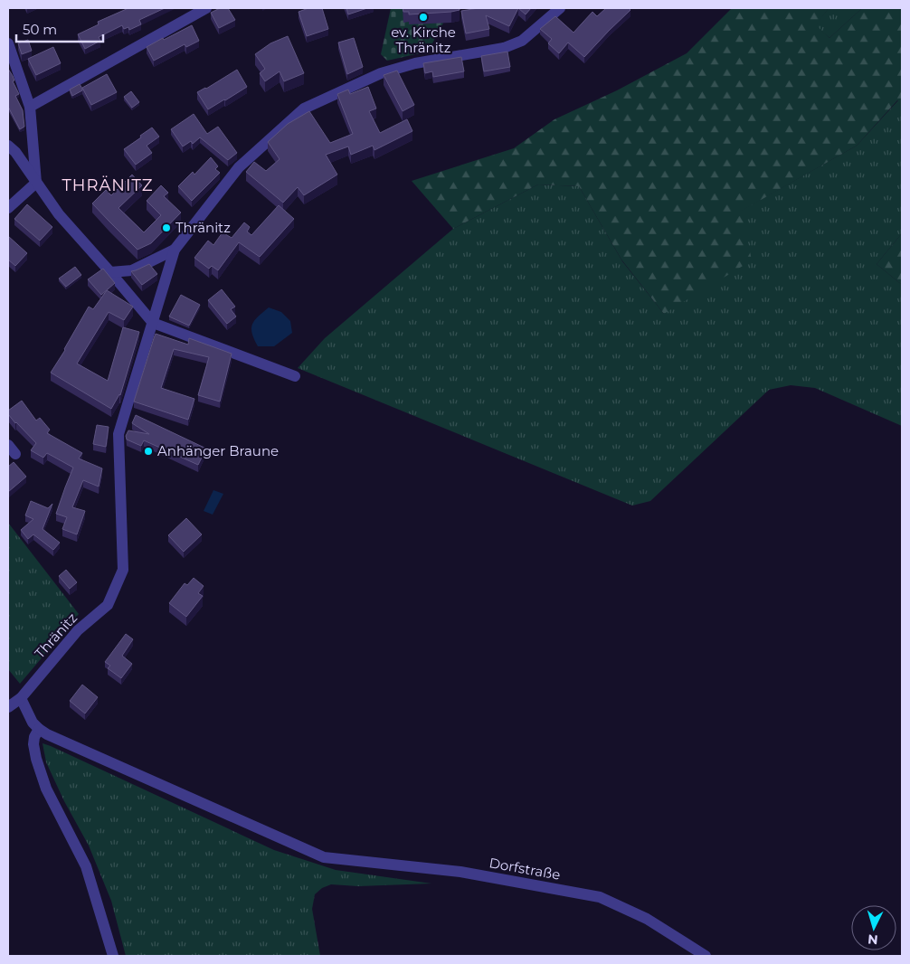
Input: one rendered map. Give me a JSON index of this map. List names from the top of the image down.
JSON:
{
  "streets": {
    "street": ["Thränitz", "Dorfstraße"]
  },
  "districts": ["THRÄNITZ"],
  "places": ["ev. Kirche Thränitz", "Thränitz", "Anhänger Braune"],
  "scale_bar": "50 m",
  "north": "bottom"
}
